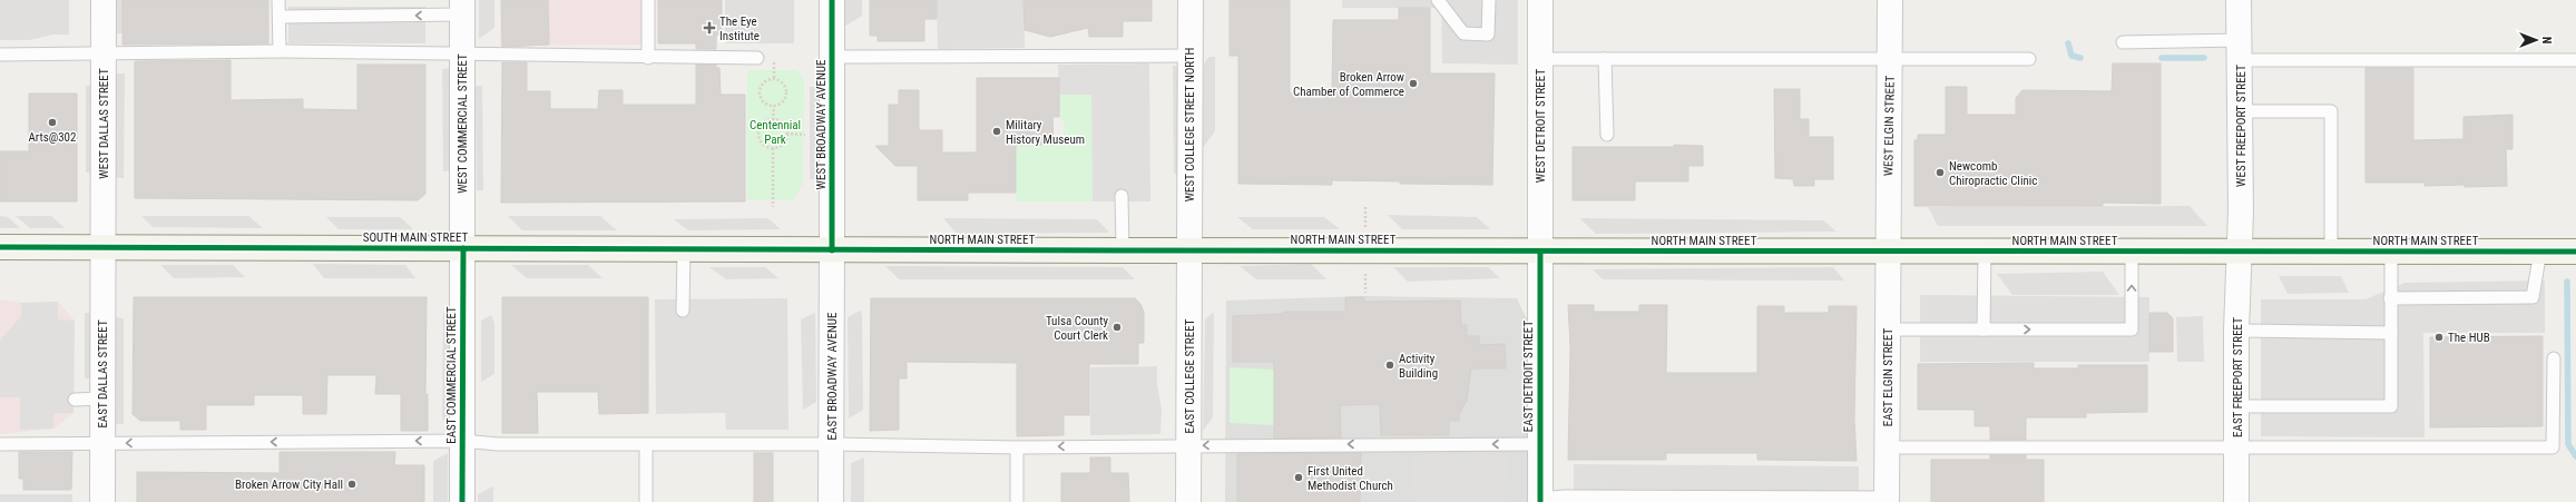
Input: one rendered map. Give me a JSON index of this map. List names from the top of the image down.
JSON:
{
  "streets": {
    "main road": ["SOUTH MAIN STREET", "NORTH MAIN STREET"],
    "street": [
      "WEST DALLAS STREET",
      "WEST COMMERCIAL STREET",
      "WEST BROADWAY AVENUE",
      "WEST COLLEGE STREET NORTH",
      "WEST DETROIT STREET",
      "WEST ELGIN STREET",
      "WEST FREEPORT STREET",
      "EAST DALLAS STREET",
      "EAST COMMERCIAL STREET",
      "EAST BROADWAY AVENUE",
      "EAST COLLEGE STREET",
      "EAST DETROIT STREET",
      "EAST ELGIN STREET",
      "EAST FREEPORT STREET"
    ]
  },
  "crossings": [
    ["WEST DALLAS STREET", "SOUTH MAIN STREET"],
    ["WEST DALLAS STREET", "EAST DALLAS STREET"],
    ["WEST COMMERCIAL STREET", "SOUTH MAIN STREET"],
    ["WEST COMMERCIAL STREET", "EAST COMMERCIAL STREET"],
    ["WEST BROADWAY AVENUE", "SOUTH MAIN STREET"],
    ["WEST BROADWAY AVENUE", "NORTH MAIN STREET"],
    ["WEST BROADWAY AVENUE", "EAST BROADWAY AVENUE"],
    ["WEST COLLEGE STREET NORTH", "NORTH MAIN STREET"],
    ["WEST COLLEGE STREET NORTH", "EAST COLLEGE STREET"],
    ["WEST DETROIT STREET", "NORTH MAIN STREET"],
    ["WEST DETROIT STREET", "EAST DETROIT STREET"],
    ["WEST ELGIN STREET", "NORTH MAIN STREET"],
    ["WEST ELGIN STREET", "EAST ELGIN STREET"],
    ["WEST FREEPORT STREET", "NORTH MAIN STREET"],
    ["WEST FREEPORT STREET", "EAST FREEPORT STREET"],
    ["SOUTH MAIN STREET", "NORTH MAIN STREET"],
    ["SOUTH MAIN STREET", "EAST DALLAS STREET"],
    ["SOUTH MAIN STREET", "EAST COMMERCIAL STREET"],
    ["SOUTH MAIN STREET", "EAST BROADWAY AVENUE"],
    ["NORTH MAIN STREET", "EAST BROADWAY AVENUE"],
    ["NORTH MAIN STREET", "EAST COLLEGE STREET"],
    ["NORTH MAIN STREET", "EAST DETROIT STREET"],
    ["NORTH MAIN STREET", "EAST ELGIN STREET"],
    ["NORTH MAIN STREET", "EAST FREEPORT STREET"]
  ],
  "parks": ["Centennial Park"],
  "places": {
    "health": ["The Eye Institute"],
    "other": [
      "Broken Arrow Chamber of Commerce",
      "Arts@302",
      "Military History Museum",
      "Newcomb Chiropractic Clinic",
      "Tulsa County Court Clerk",
      "The HUB",
      "Activity Building",
      "First United Methodist Church",
      "Broken Arrow City Hall"
    ]
  },
  "north": "right"
}
